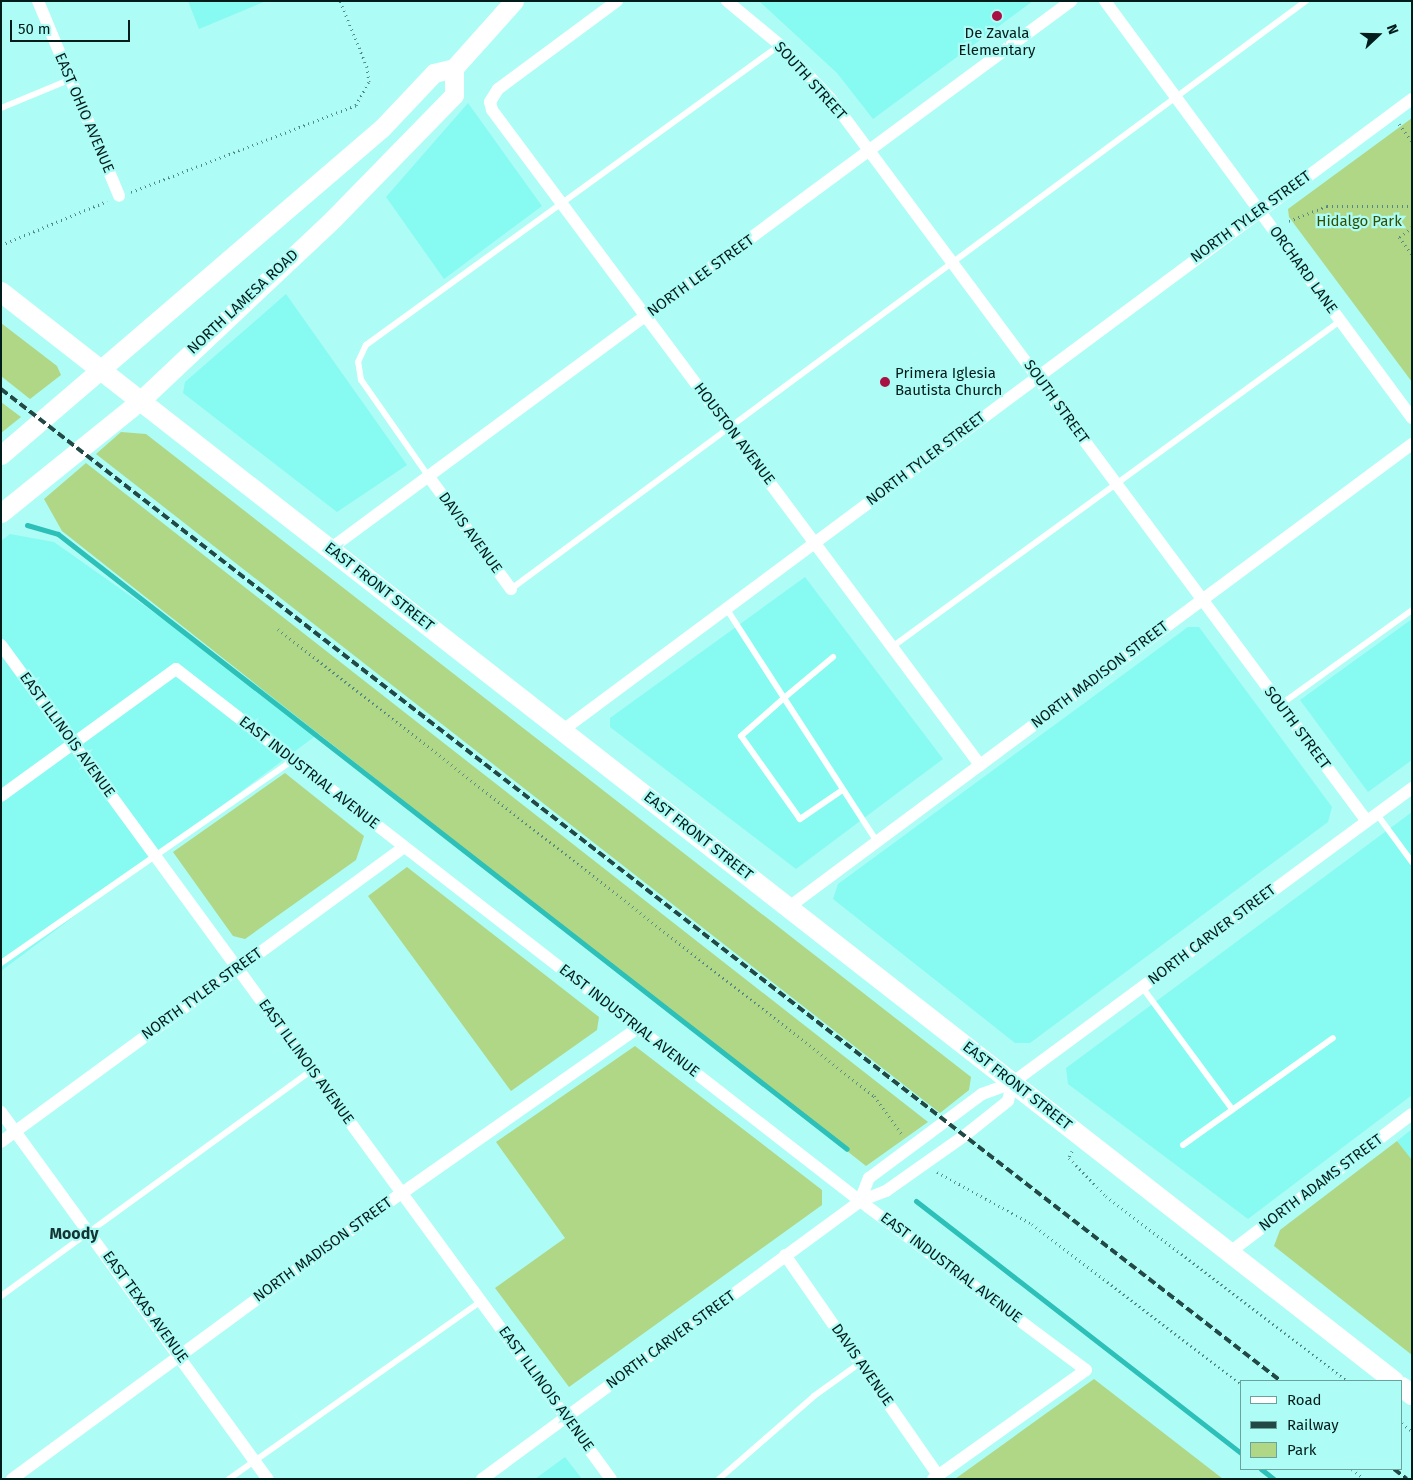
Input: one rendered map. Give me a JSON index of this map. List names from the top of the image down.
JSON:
{
  "streets": {
    "main road": ["NORTH LAMESA ROAD", "EAST FRONT STREET"],
    "street": [
      "SOUTH STREET",
      "EAST OHIO AVENUE",
      "NORTH TYLER STREET",
      "ORCHARD LANE",
      "NORTH LEE STREET",
      "HOUSTON AVENUE",
      "DAVIS AVENUE",
      "NORTH MADISON STREET",
      "EAST ILLINOIS AVENUE",
      "EAST INDUSTRIAL AVENUE",
      "NORTH CARVER STREET",
      "NORTH ADAMS STREET",
      "EAST TEXAS AVENUE"
    ]
  },
  "crossings": [
    ["SOUTH STREET", "NORTH TYLER STREET"],
    ["SOUTH STREET", "NORTH LEE STREET"],
    ["SOUTH STREET", "NORTH MADISON STREET"],
    ["SOUTH STREET", "NORTH CARVER STREET"],
    ["NORTH TYLER STREET", "ORCHARD LANE"],
    ["NORTH TYLER STREET", "HOUSTON AVENUE"],
    ["NORTH TYLER STREET", "EAST FRONT STREET"],
    ["NORTH TYLER STREET", "EAST ILLINOIS AVENUE"],
    ["NORTH TYLER STREET", "EAST INDUSTRIAL AVENUE"],
    ["NORTH TYLER STREET", "EAST TEXAS AVENUE"],
    ["NORTH LEE STREET", "HOUSTON AVENUE"],
    ["NORTH LEE STREET", "DAVIS AVENUE"],
    ["NORTH LEE STREET", "EAST FRONT STREET"],
    ["NORTH LAMESA ROAD", "EAST FRONT STREET"],
    ["HOUSTON AVENUE", "NORTH MADISON STREET"],
    ["DAVIS AVENUE", "EAST INDUSTRIAL AVENUE"],
    ["DAVIS AVENUE", "NORTH CARVER STREET"],
    ["EAST FRONT STREET", "NORTH MADISON STREET"],
    ["EAST FRONT STREET", "NORTH CARVER STREET"],
    ["EAST FRONT STREET", "NORTH ADAMS STREET"],
    ["NORTH MADISON STREET", "EAST ILLINOIS AVENUE"],
    ["NORTH MADISON STREET", "EAST INDUSTRIAL AVENUE"],
    ["NORTH MADISON STREET", "EAST TEXAS AVENUE"],
    ["EAST ILLINOIS AVENUE", "EAST INDUSTRIAL AVENUE"],
    ["EAST ILLINOIS AVENUE", "NORTH CARVER STREET"],
    ["EAST INDUSTRIAL AVENUE", "NORTH CARVER STREET"]
  ],
  "districts": ["Moody"],
  "parks": ["Hidalgo Park"],
  "places": ["De Zavala Elementary", "Primera Iglesia Bautista Church"],
  "legend": ["Road", "Railway", "Park"],
  "scale_bar": "50 m",
  "north": "right"
}
